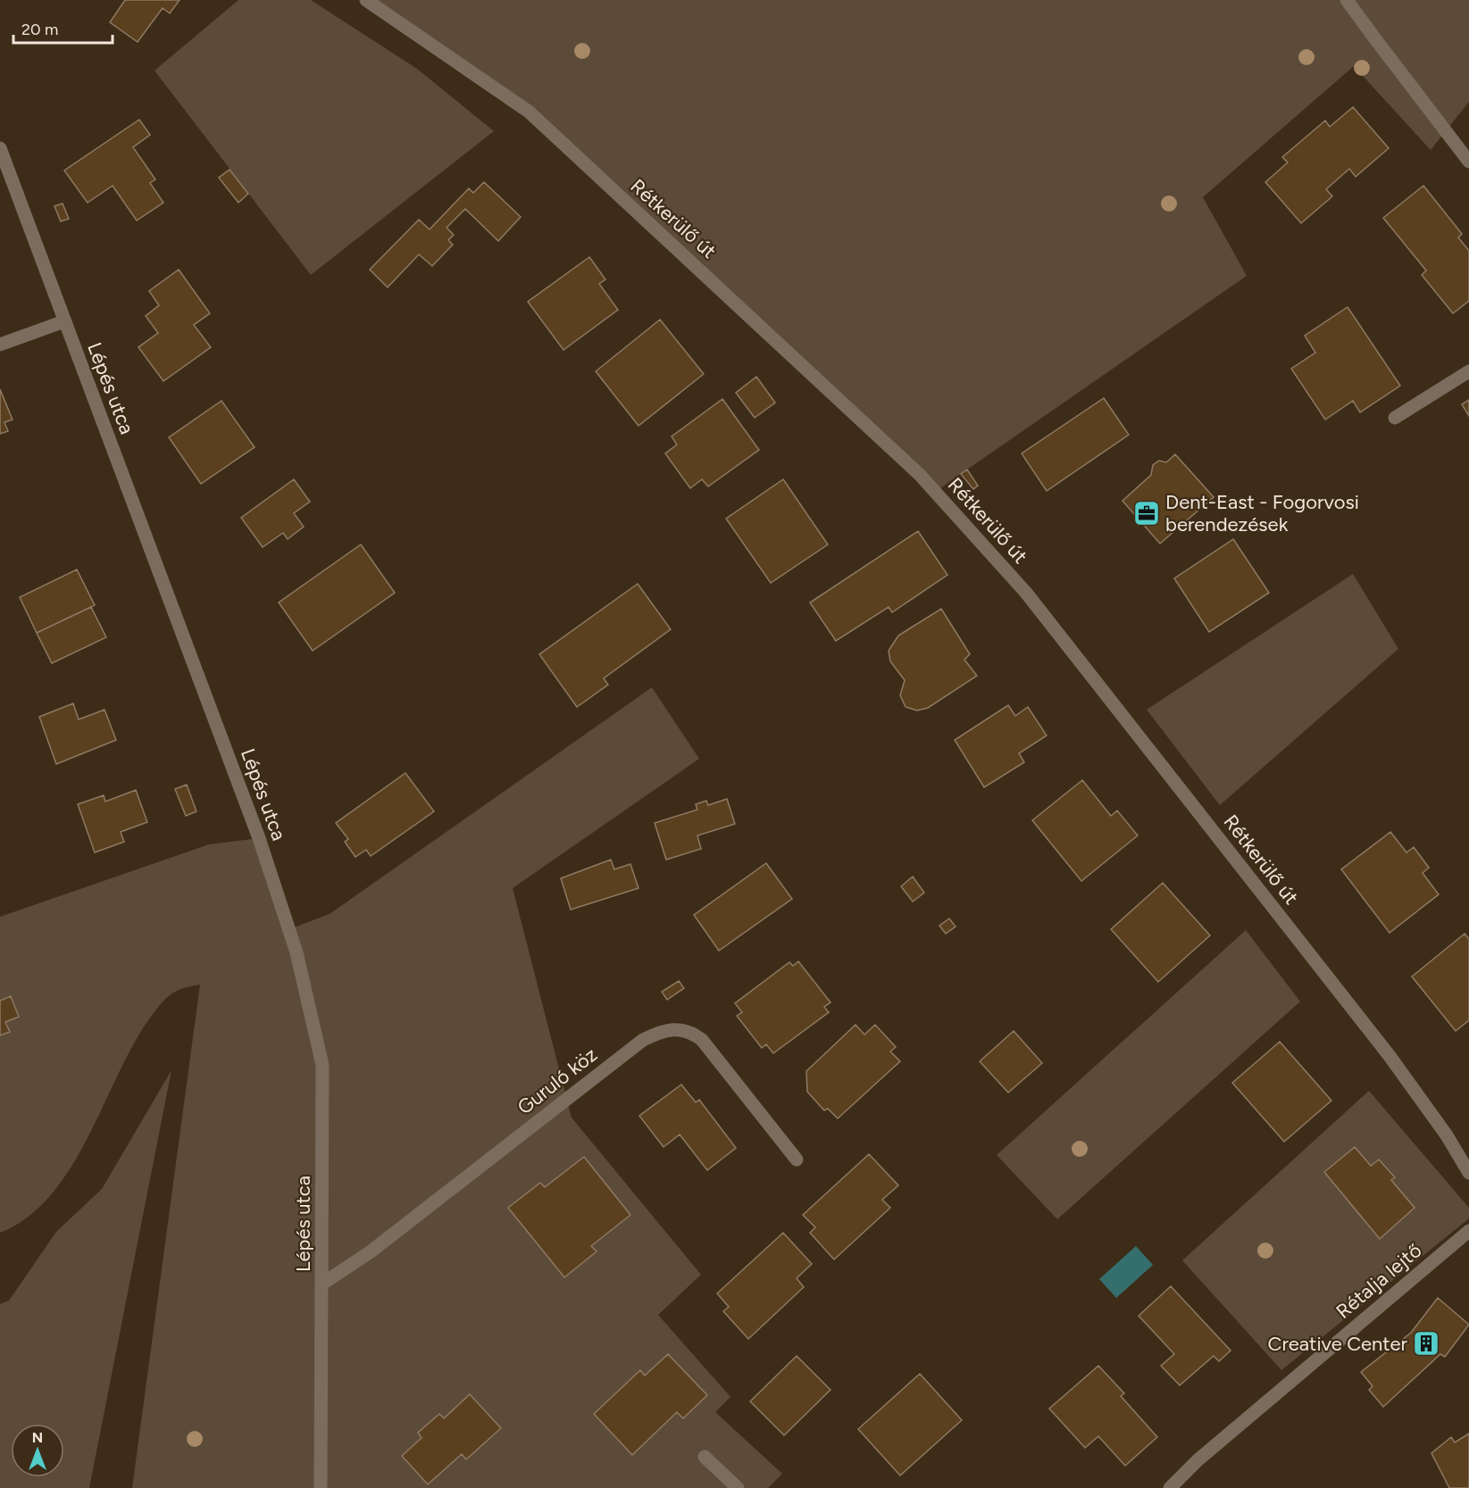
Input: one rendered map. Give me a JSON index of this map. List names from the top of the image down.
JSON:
{
  "streets": {
    "street": [
      "Rétkerülő út",
      "Lépés utca",
      "Guruló köz",
      "Rétalja lejtő"
    ]
  },
  "crossings": [
    ["Lépés utca", "Guruló köz"]
  ],
  "places": {
    "office": ["Dent-East - Fogorvosi berendezések"],
    "building": ["Creative Center"]
  },
  "scale_bar": "20 m",
  "north": "top"
}
